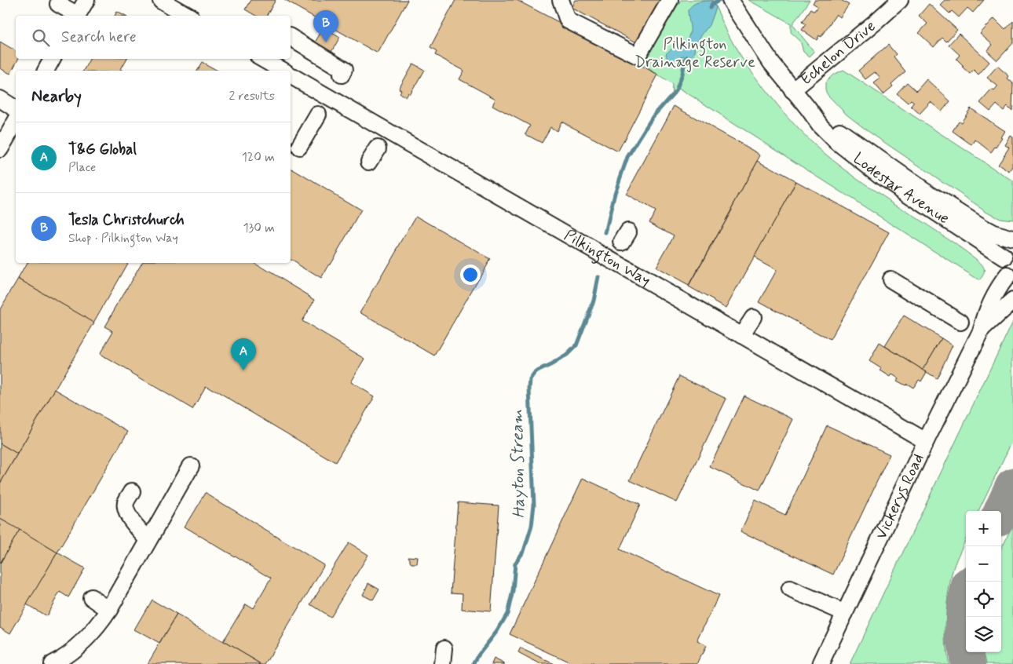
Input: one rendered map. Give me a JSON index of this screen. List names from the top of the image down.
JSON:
{
  "streets": {
    "street": [
      "Echelon Drive",
      "Lodestar Avenue",
      "Pilkington Way",
      "Vickerys Road"
    ]
  },
  "crossings": [
    ["Echelon Drive", "Lodestar Avenue"],
    ["Pilkington Way", "Vickerys Road"]
  ],
  "water": ["Hayton Stream"],
  "parks": ["Pilkington Drainage Reserve"],
  "page": {
    "pins": ["B", "A"],
    "search": "Search here",
    "heading": ["Nearby", "2 results"],
    "list": [
      {
        "mark": "A",
        "name": "T&G Global",
        "note": "Place",
        "value": "120 m"
      },
      {
        "mark": "B",
        "name": "Tesla Christchurch",
        "note": "Shop · Pilkington Way",
        "value": "130 m"
      }
    ],
    "map_buttons": ["+", "−"]
  }
}
